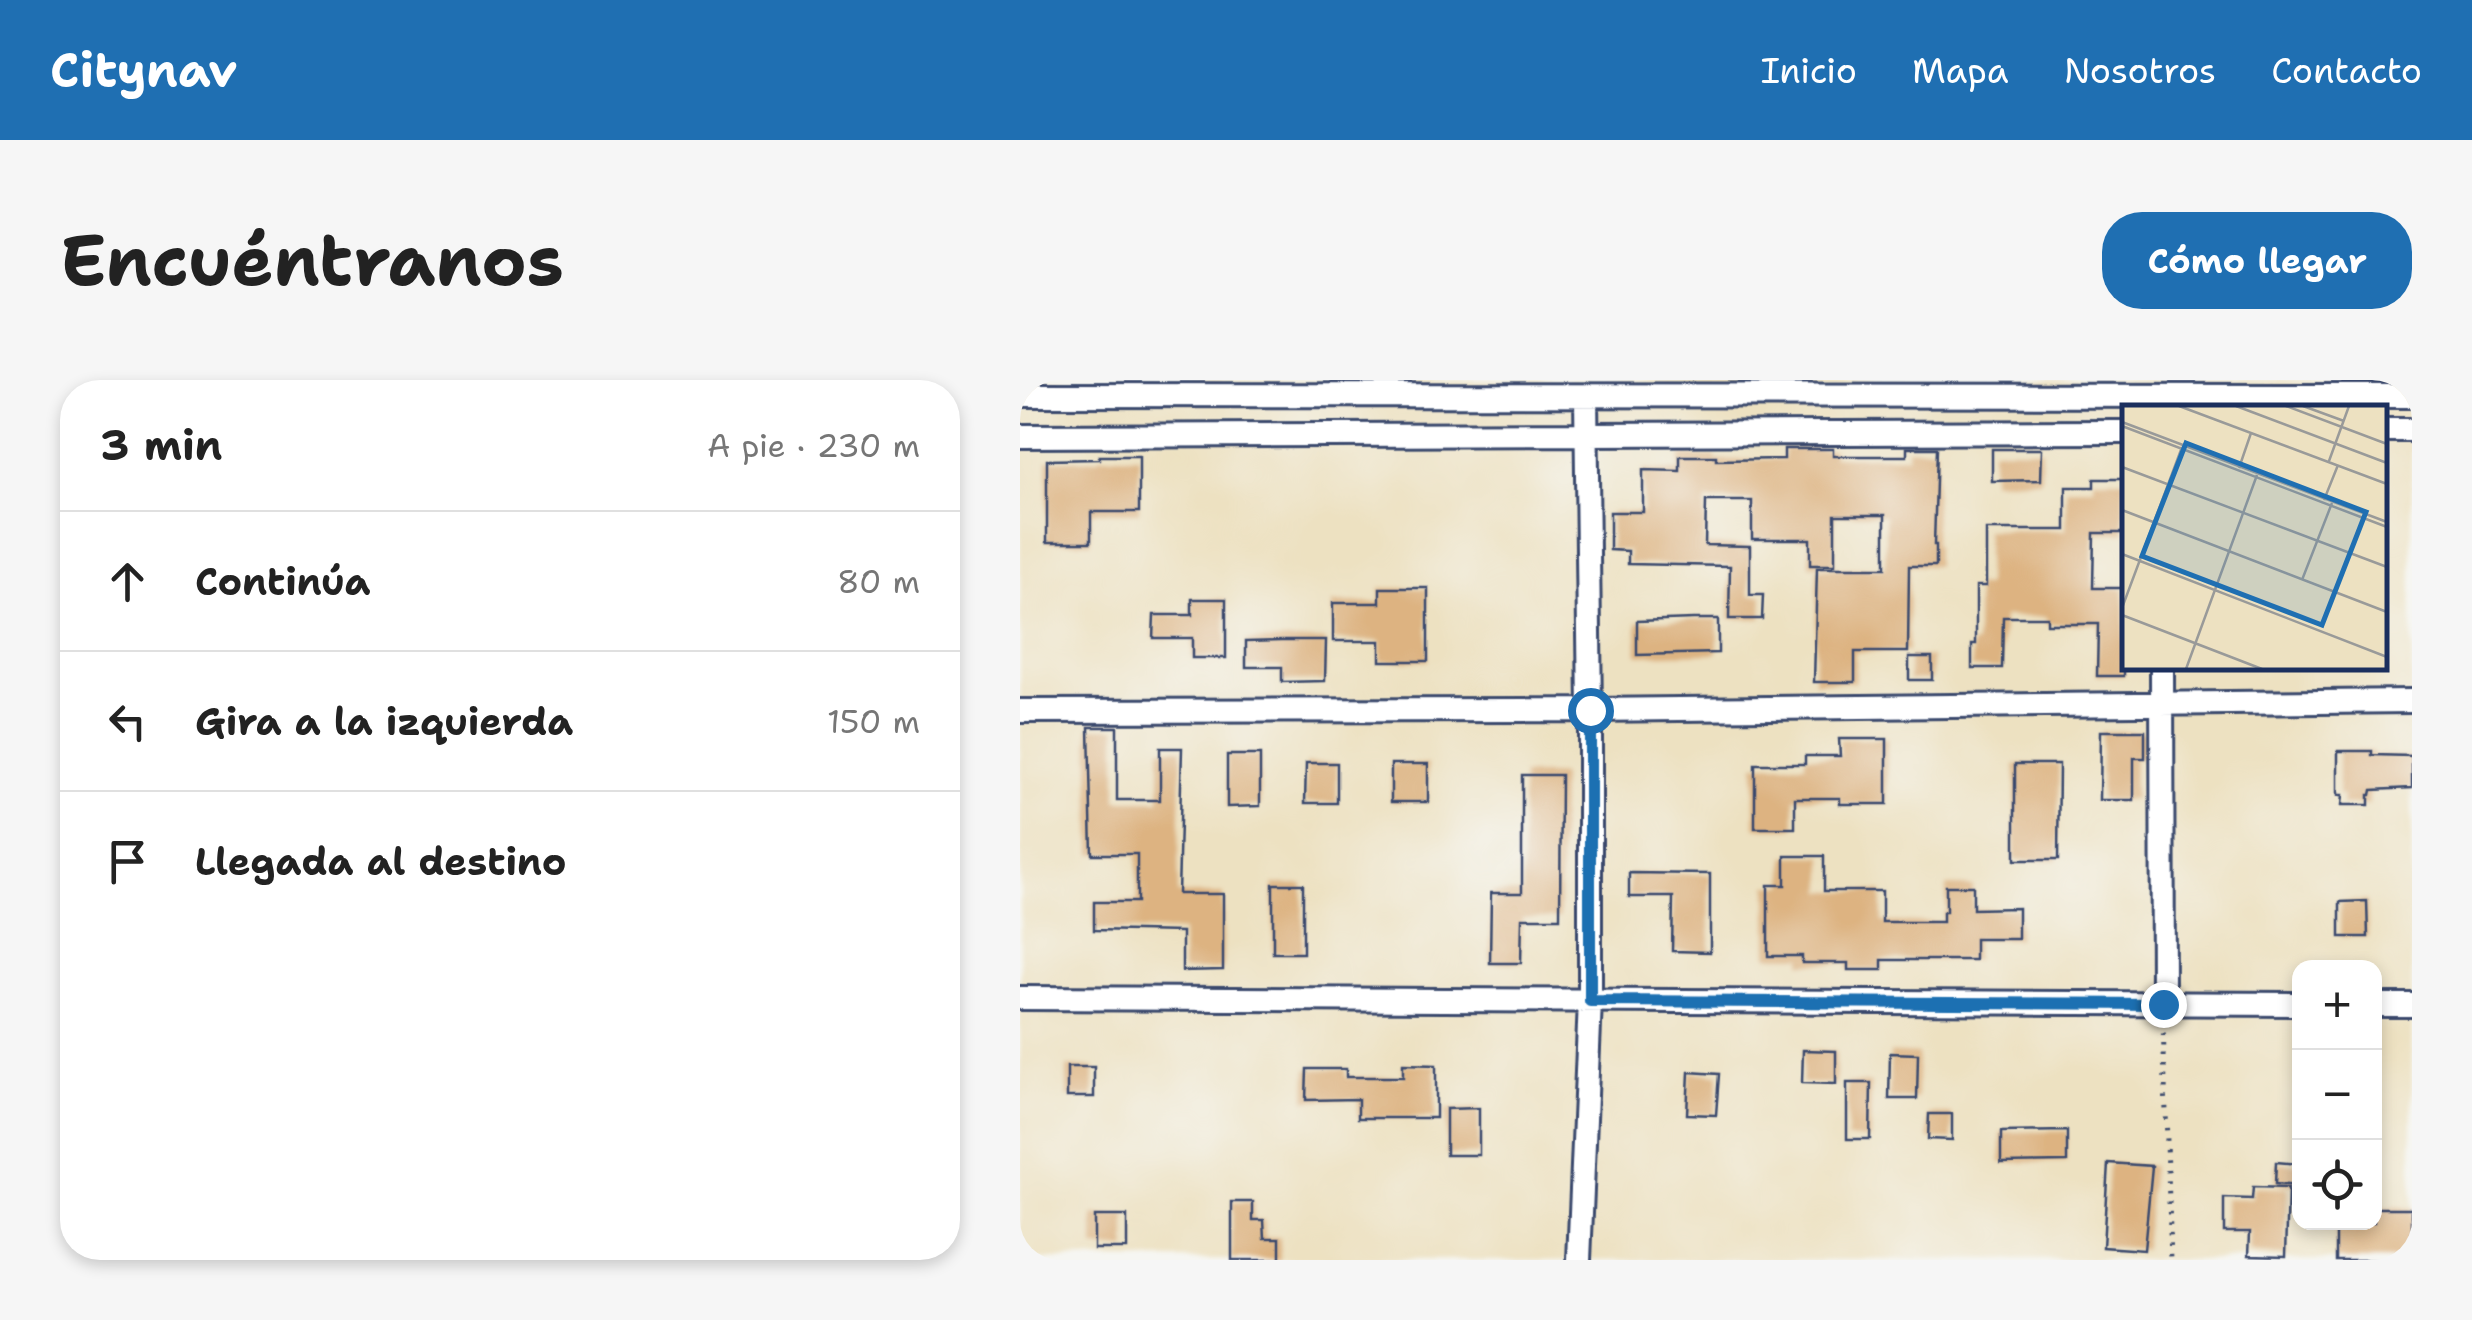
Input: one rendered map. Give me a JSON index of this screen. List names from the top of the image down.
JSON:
{
  "page": {
    "header": "Citynav",
    "nav": [
      "Inicio",
      "Mapa",
      "Nosotros",
      "Contacto"
    ],
    "buttons": "Cómo llegar",
    "title": "Encuéntranos",
    "heading": ["3 min", "A pie · 230 m"],
    "list": [
      ["Continúa", "80 m"],
      ["Gira a la izquierda", "150 m"],
      "Llegada al destino"
    ],
    "map_buttons": ["+", "−"]
  }
}
